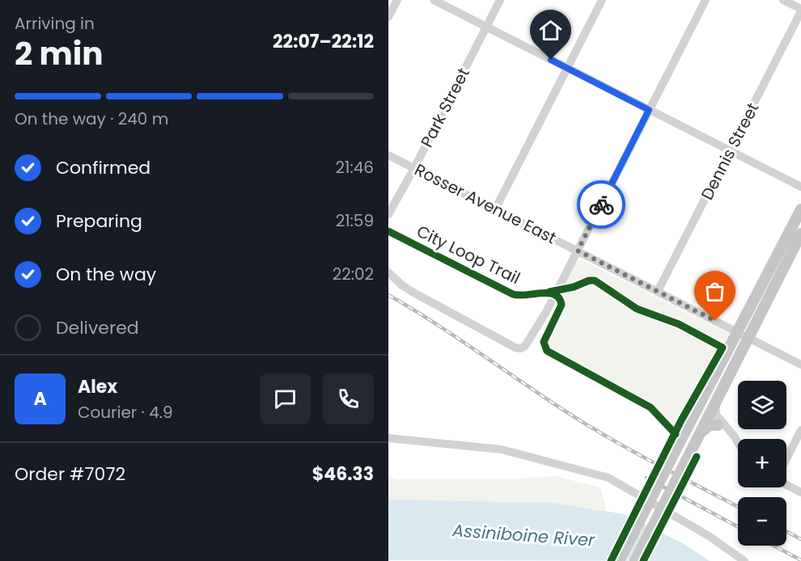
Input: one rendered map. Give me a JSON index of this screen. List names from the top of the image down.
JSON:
{
  "streets": {
    "street": ["Park Street", "Dennis Street", "Rosser Avenue East"],
    "cycle path": ["City Loop Trail"]
  },
  "crossings": [
    ["Park Street", "Rosser Avenue East"],
    ["Dennis Street", "Rosser Avenue East"]
  ],
  "water": ["Assiniboine River"],
  "page": {
    "heading": ["2 min", "Arriving in", "22:07–22:12"],
    "panel": [
      "Alex",
      "Courier · 4.9",
      "Order #7072",
      "$46.33"
    ],
    "bar": "On the way · 240 m",
    "list": [
      ["Confirmed", "21:46"],
      ["Preparing", "21:59"],
      ["On the way", "22:02"],
      "Delivered"
    ],
    "round": "A",
    "map_buttons": ["+", "−"]
  }
}
